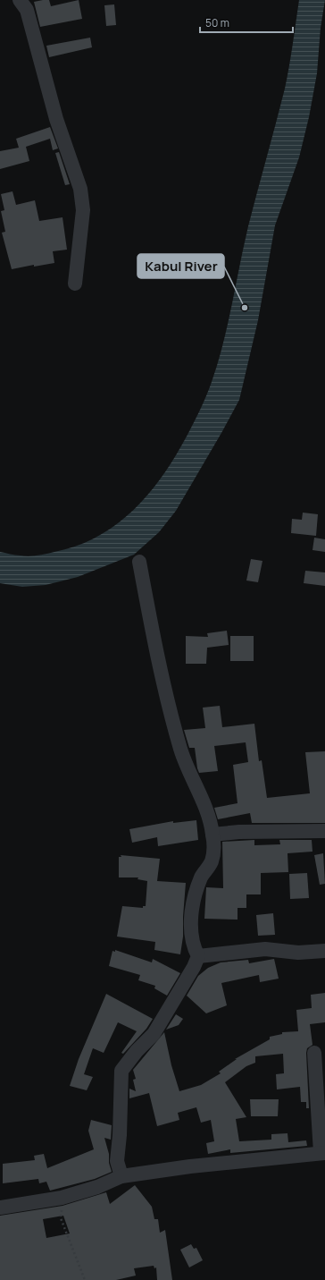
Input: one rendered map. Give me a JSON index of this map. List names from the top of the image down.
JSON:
{
  "places": ["Kabul River"],
  "scale_bar": "50 m"
}
